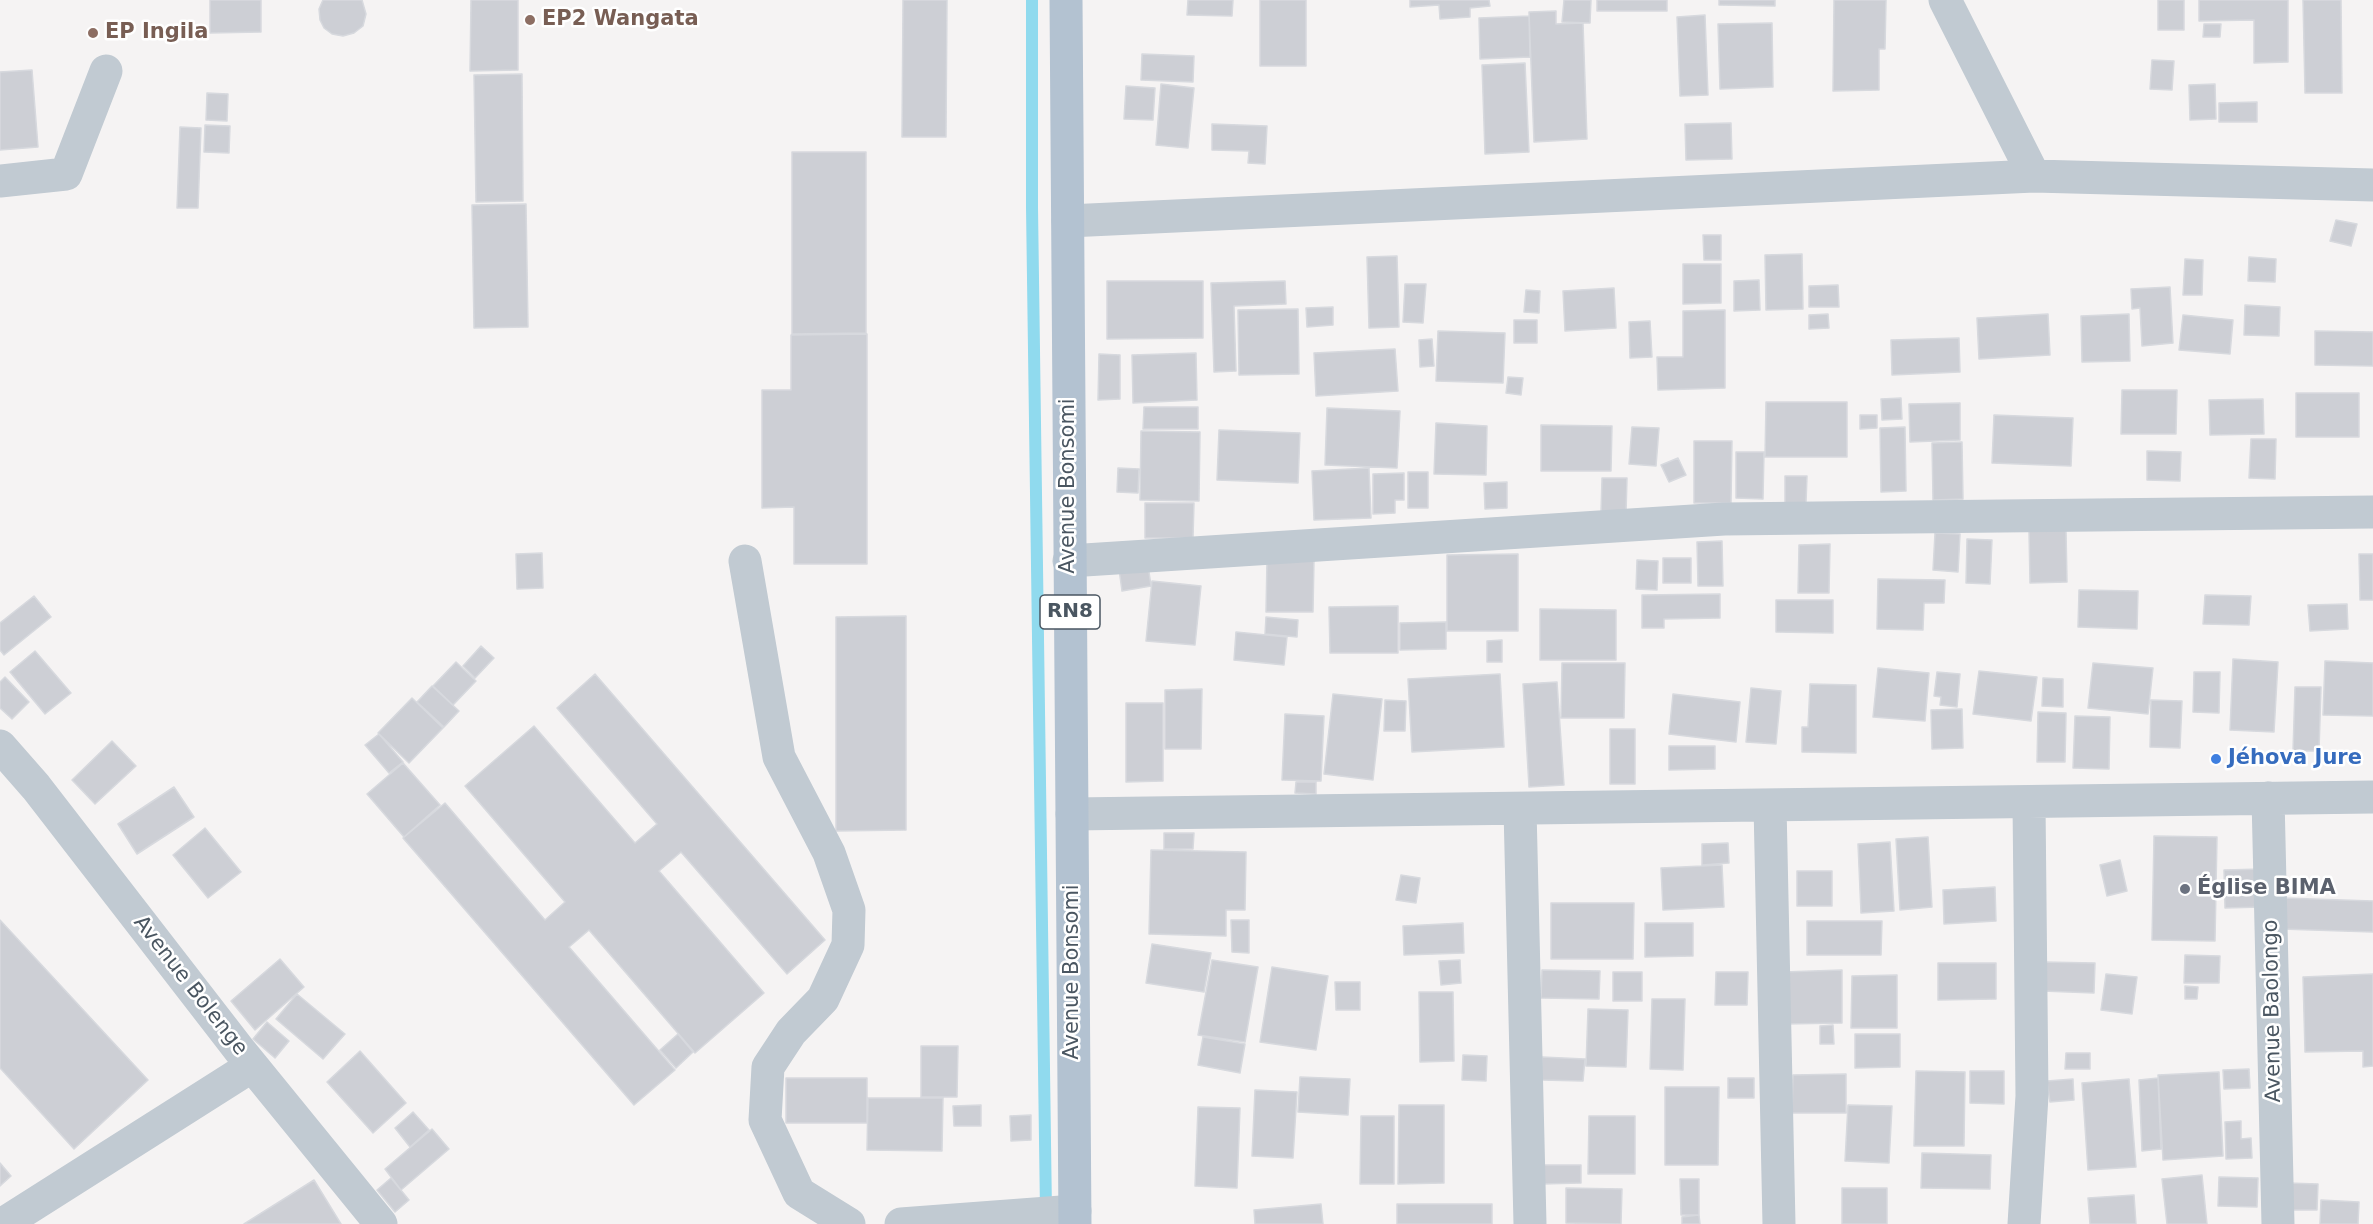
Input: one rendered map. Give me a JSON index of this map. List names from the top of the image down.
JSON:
{
  "streets": {
    "main road": ["Avenue Bonsomi", "RN8"],
    "street": ["Avenue Bolenge", "Avenue Baolongo"]
  },
  "places": [
    "EP2 Wangata",
    "EP Ingila",
    "Jéhova Jure",
    "Église BIMA"
  ]
}
